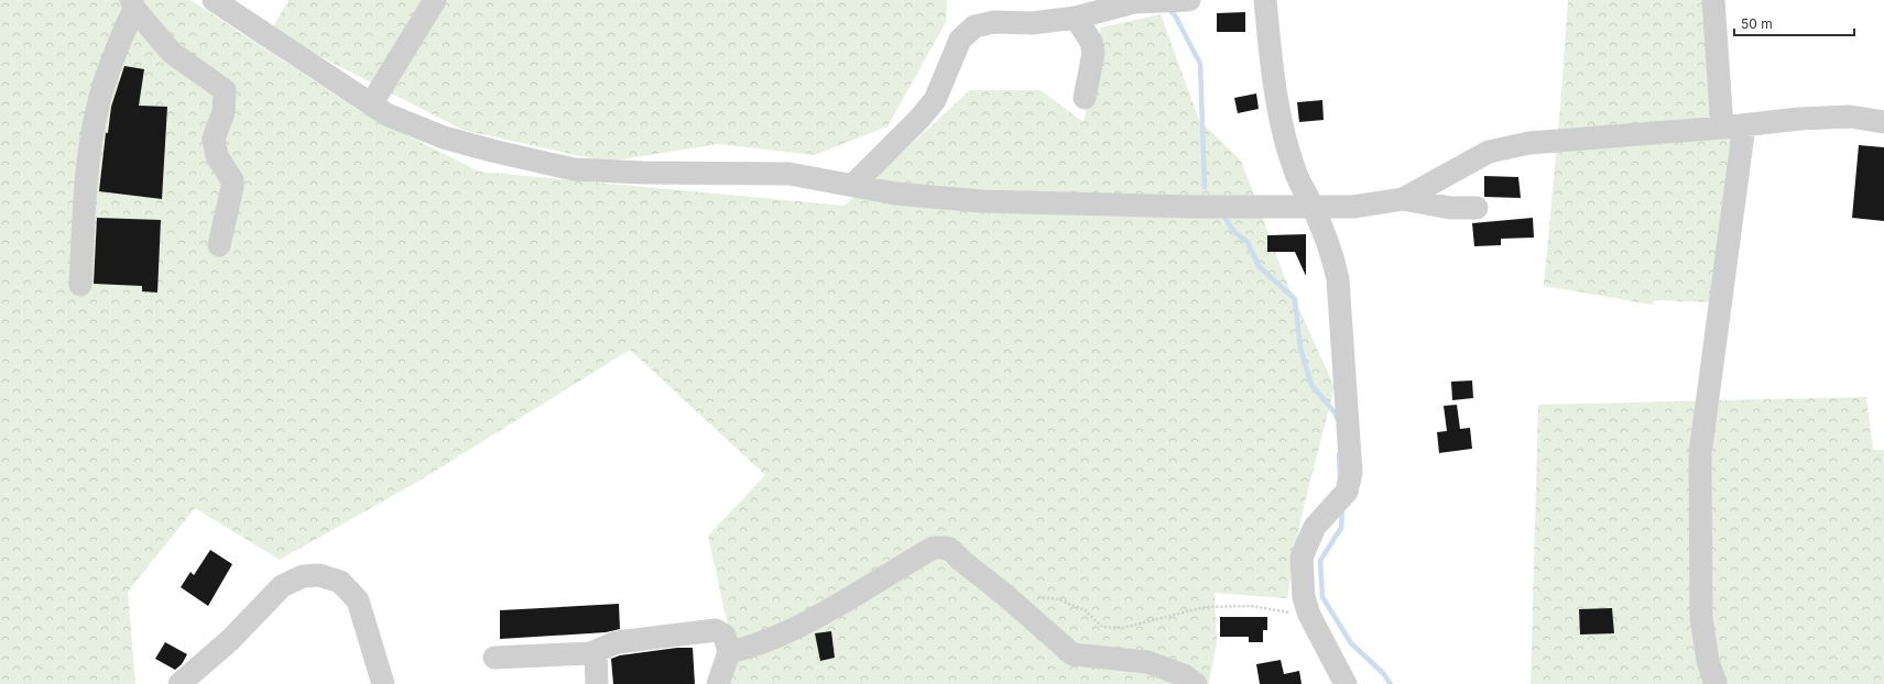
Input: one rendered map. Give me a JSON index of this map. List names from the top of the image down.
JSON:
{
  "scale_bar": "50 m"
}
